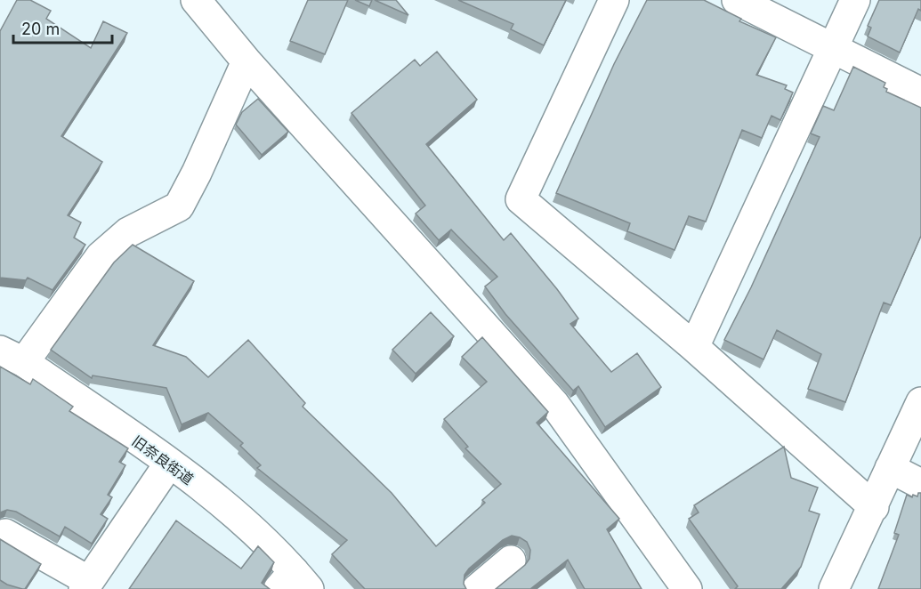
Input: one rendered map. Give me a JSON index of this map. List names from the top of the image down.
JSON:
{
  "streets": {
    "street": ["旧奈良街道"]
  },
  "scale_bar": "20 m"
}
